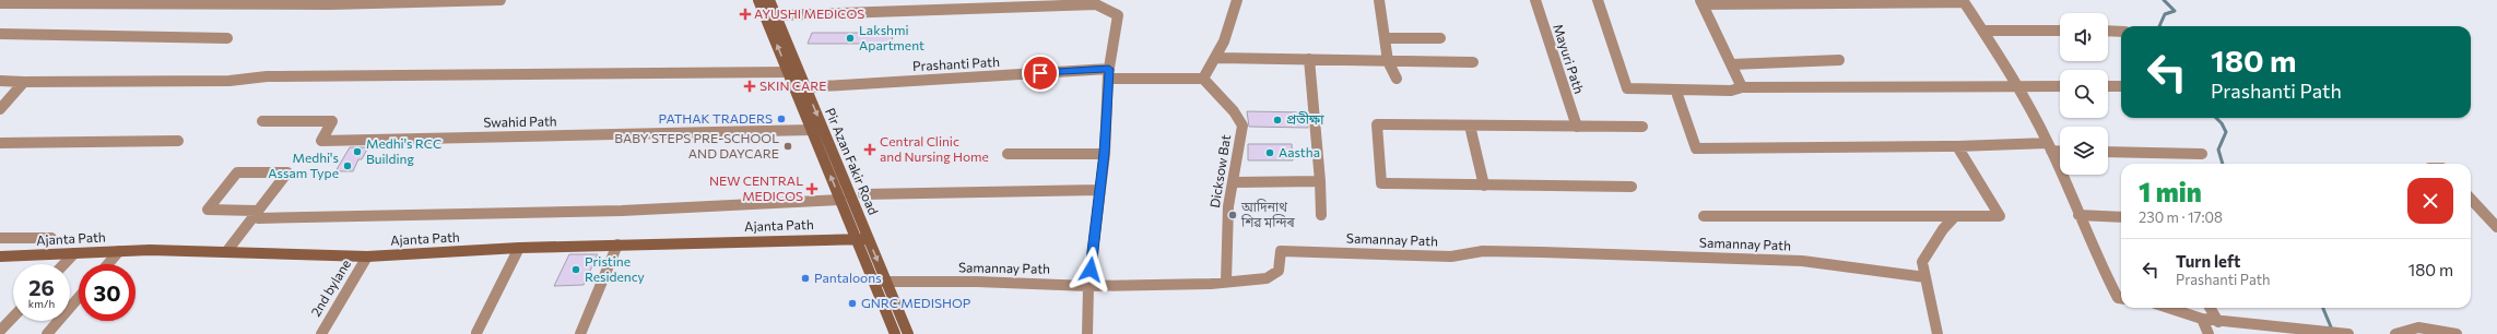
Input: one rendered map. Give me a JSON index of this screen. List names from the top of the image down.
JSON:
{
  "streets": {
    "main road": ["Pir Azan Fakir Road", "Ajanta Path"],
    "street": [
      "Mayuri Path",
      "Prashanti Path",
      "Swahid Path",
      "Dicksow Bat",
      "Samannay Path",
      "2nd bylane"
    ]
  },
  "crossings": [
    ["Prashanti Path", "Pir Azan Fakir Road"],
    ["Prashanti Path", "Dicksow Bat"],
    ["Swahid Path", "Pir Azan Fakir Road"],
    ["Pir Azan Fakir Road", "Ajanta Path"],
    ["Pir Azan Fakir Road", "Samannay Path"],
    ["Dicksow Bat", "Samannay Path"],
    ["Ajanta Path", "2nd bylane"]
  ],
  "places": {
    "health": [
      "AYUSHI MEDICOS",
      "SKIN CARE",
      "Central Clinic and Nursing Home",
      "NEW CENTRAL MEDICOS"
    ],
    "other": [
      "Lakshmi Apartment",
      "PATHAK TRADERS",
      "প্রতীক্ষা",
      "BABY STEPS PRE-SCHOOL AND DAYCARE",
      "Medhi's RCC Building",
      "Aastha",
      "Medhi's Assam Type",
      "আদিনাথ শিৱ মন্দিৰ",
      "Pristine Residency",
      "Pantaloons",
      "GNRC MEDISHOP"
    ]
  },
  "page": {
    "turn": ["180 m", "Prashanti Path"],
    "heading": ["1 min", "230 m · 17:08"],
    "list": [
      {
        "name": "Turn left",
        "note": "Prashanti Path",
        "value": "180 m"
      }
    ],
    "speed": "26 km/h",
    "limit": "30"
  }
}
